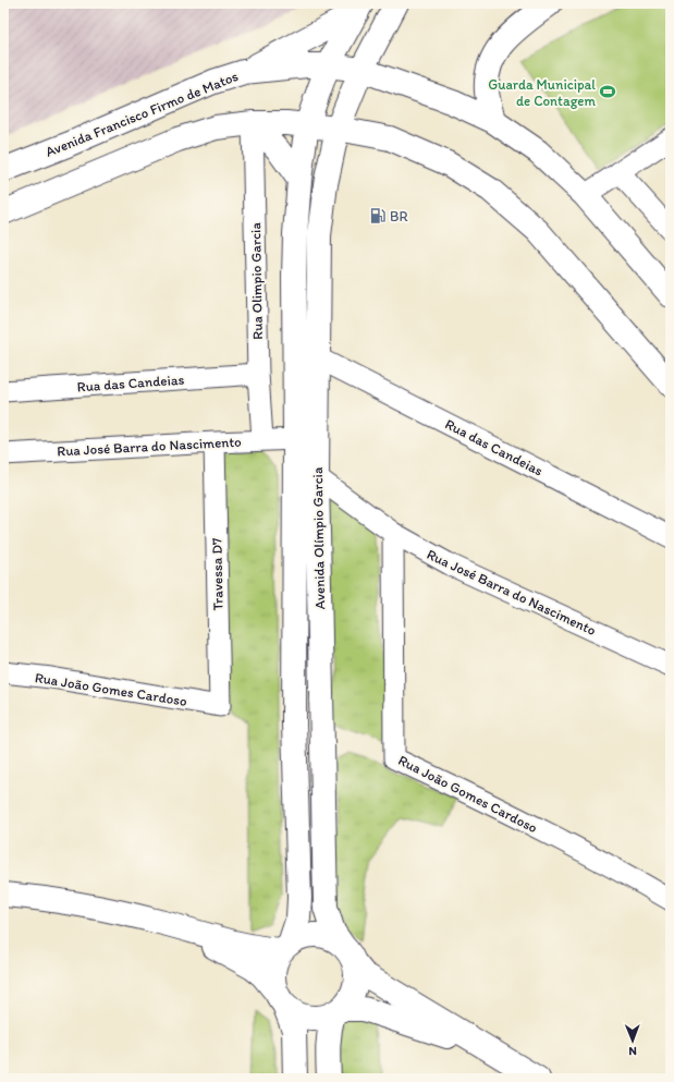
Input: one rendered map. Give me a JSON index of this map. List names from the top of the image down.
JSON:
{
  "streets": {
    "street": [
      "Avenida Francisco Firmo de Matos",
      "Rua Olimpio Garcia",
      "Rua das Candeias",
      "Rua José Barra do Nascimento",
      "Avenida Olímpio Garcia",
      "Travessa D7",
      "Rua João Gomes Cardoso"
    ]
  },
  "crossings": [
    ["Avenida Francisco Firmo de Matos", "Avenida Olímpio Garcia"],
    ["Rua Olimpio Garcia", "Rua das Candeias"],
    ["Rua Olimpio Garcia", "Rua José Barra do Nascimento"],
    ["Rua das Candeias", "Avenida Olímpio Garcia"],
    ["Rua José Barra do Nascimento", "Avenida Olímpio Garcia"],
    ["Rua José Barra do Nascimento", "Travessa D7"],
    ["Rua José Barra do Nascimento", "Rua João Gomes Cardoso"],
    ["Travessa D7", "Rua João Gomes Cardoso"]
  ],
  "places": {
    "sports": ["Guarda Municipal de Contagem"],
    "fuel station": ["BR"]
  },
  "north": "bottom"
}
